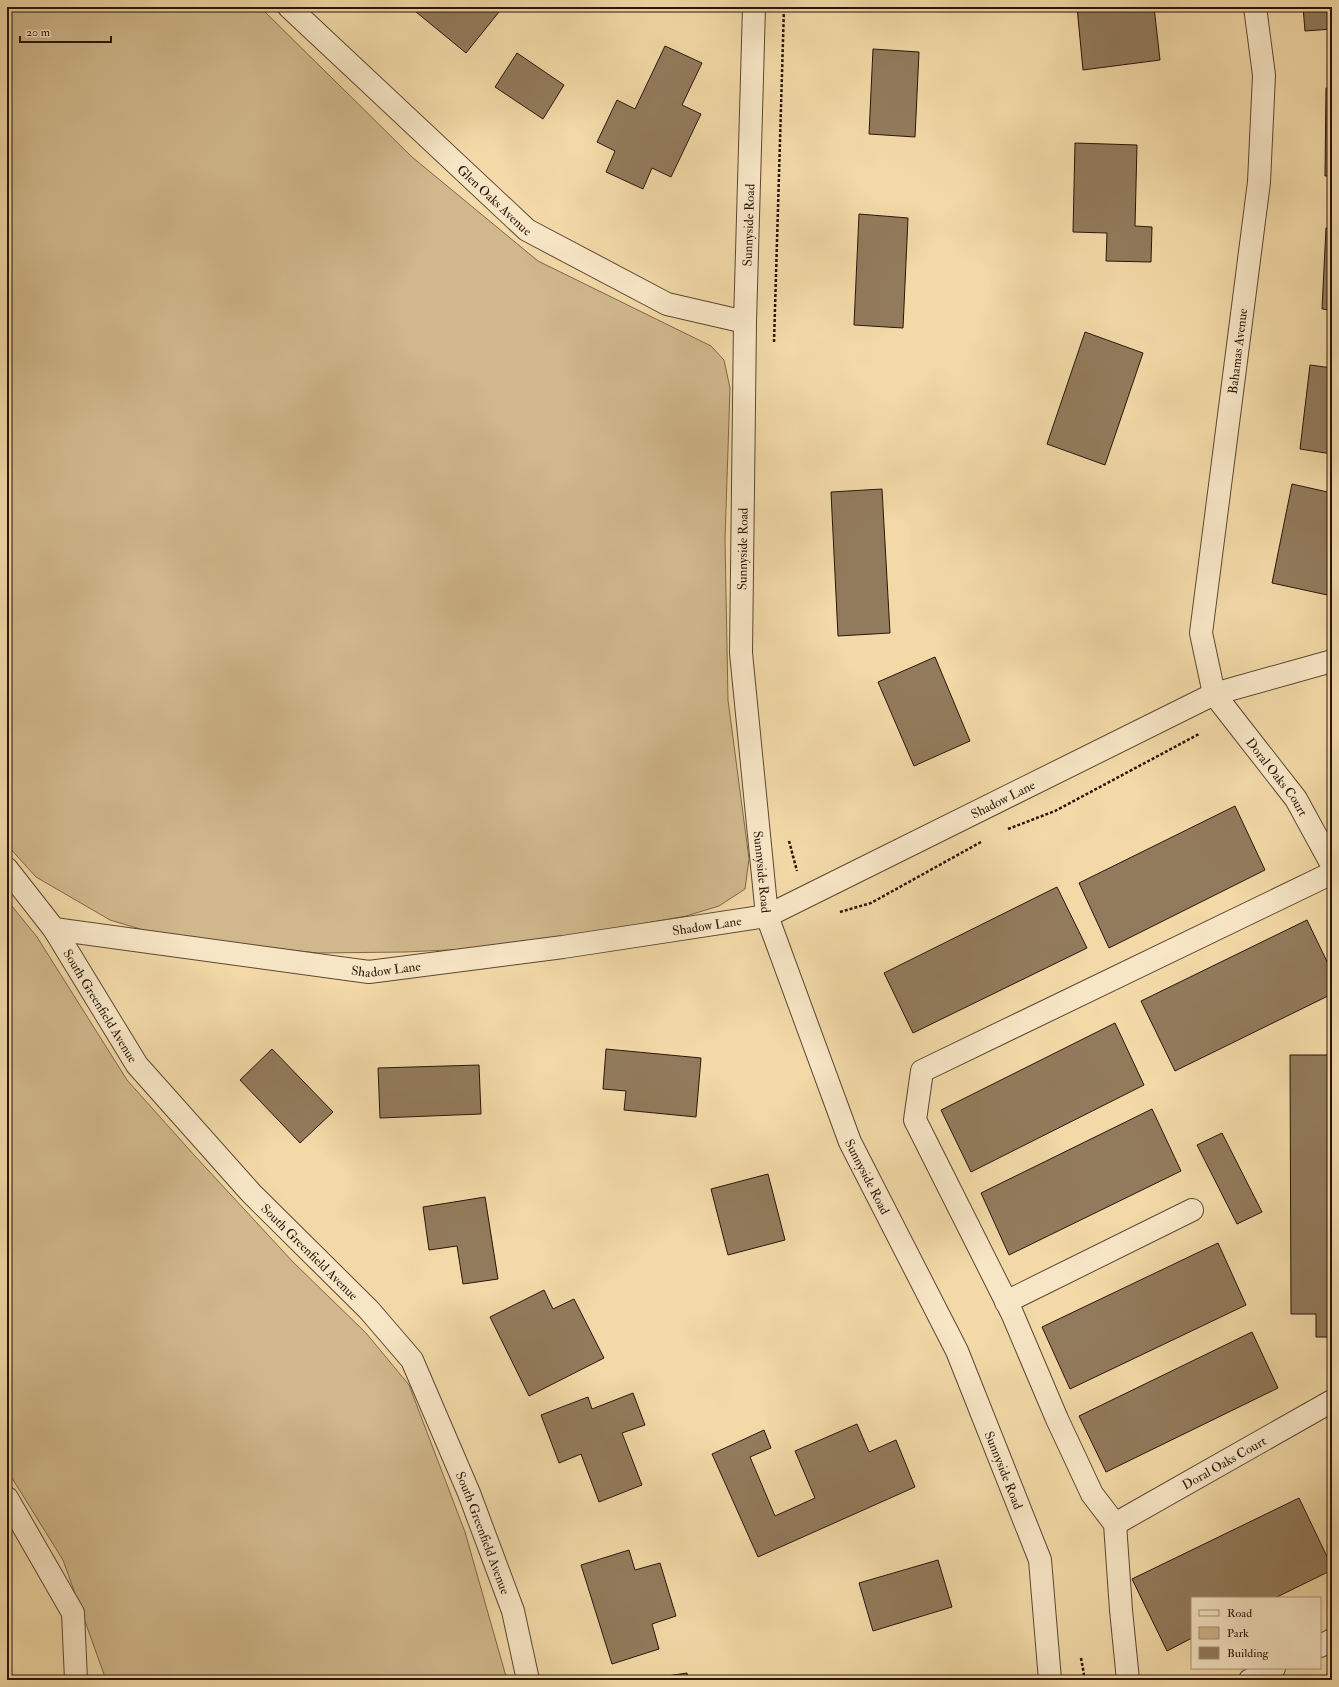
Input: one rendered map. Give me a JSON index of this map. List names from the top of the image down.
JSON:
{
  "streets": {
    "street": [
      "Glen Oaks Avenue",
      "Sunnyside Road",
      "Bahamas Avenue",
      "Doral Oaks Court",
      "Shadow Lane",
      "South Greenfield Avenue"
    ]
  },
  "crossings": [
    ["Glen Oaks Avenue", "Sunnyside Road"],
    ["Sunnyside Road", "Shadow Lane"],
    ["Bahamas Avenue", "Doral Oaks Court"],
    ["Bahamas Avenue", "Shadow Lane"],
    ["Doral Oaks Court", "Shadow Lane"],
    ["Shadow Lane", "South Greenfield Avenue"]
  ],
  "legend": ["Road", "Park", "Building"],
  "scale_bar": "20 m"
}
